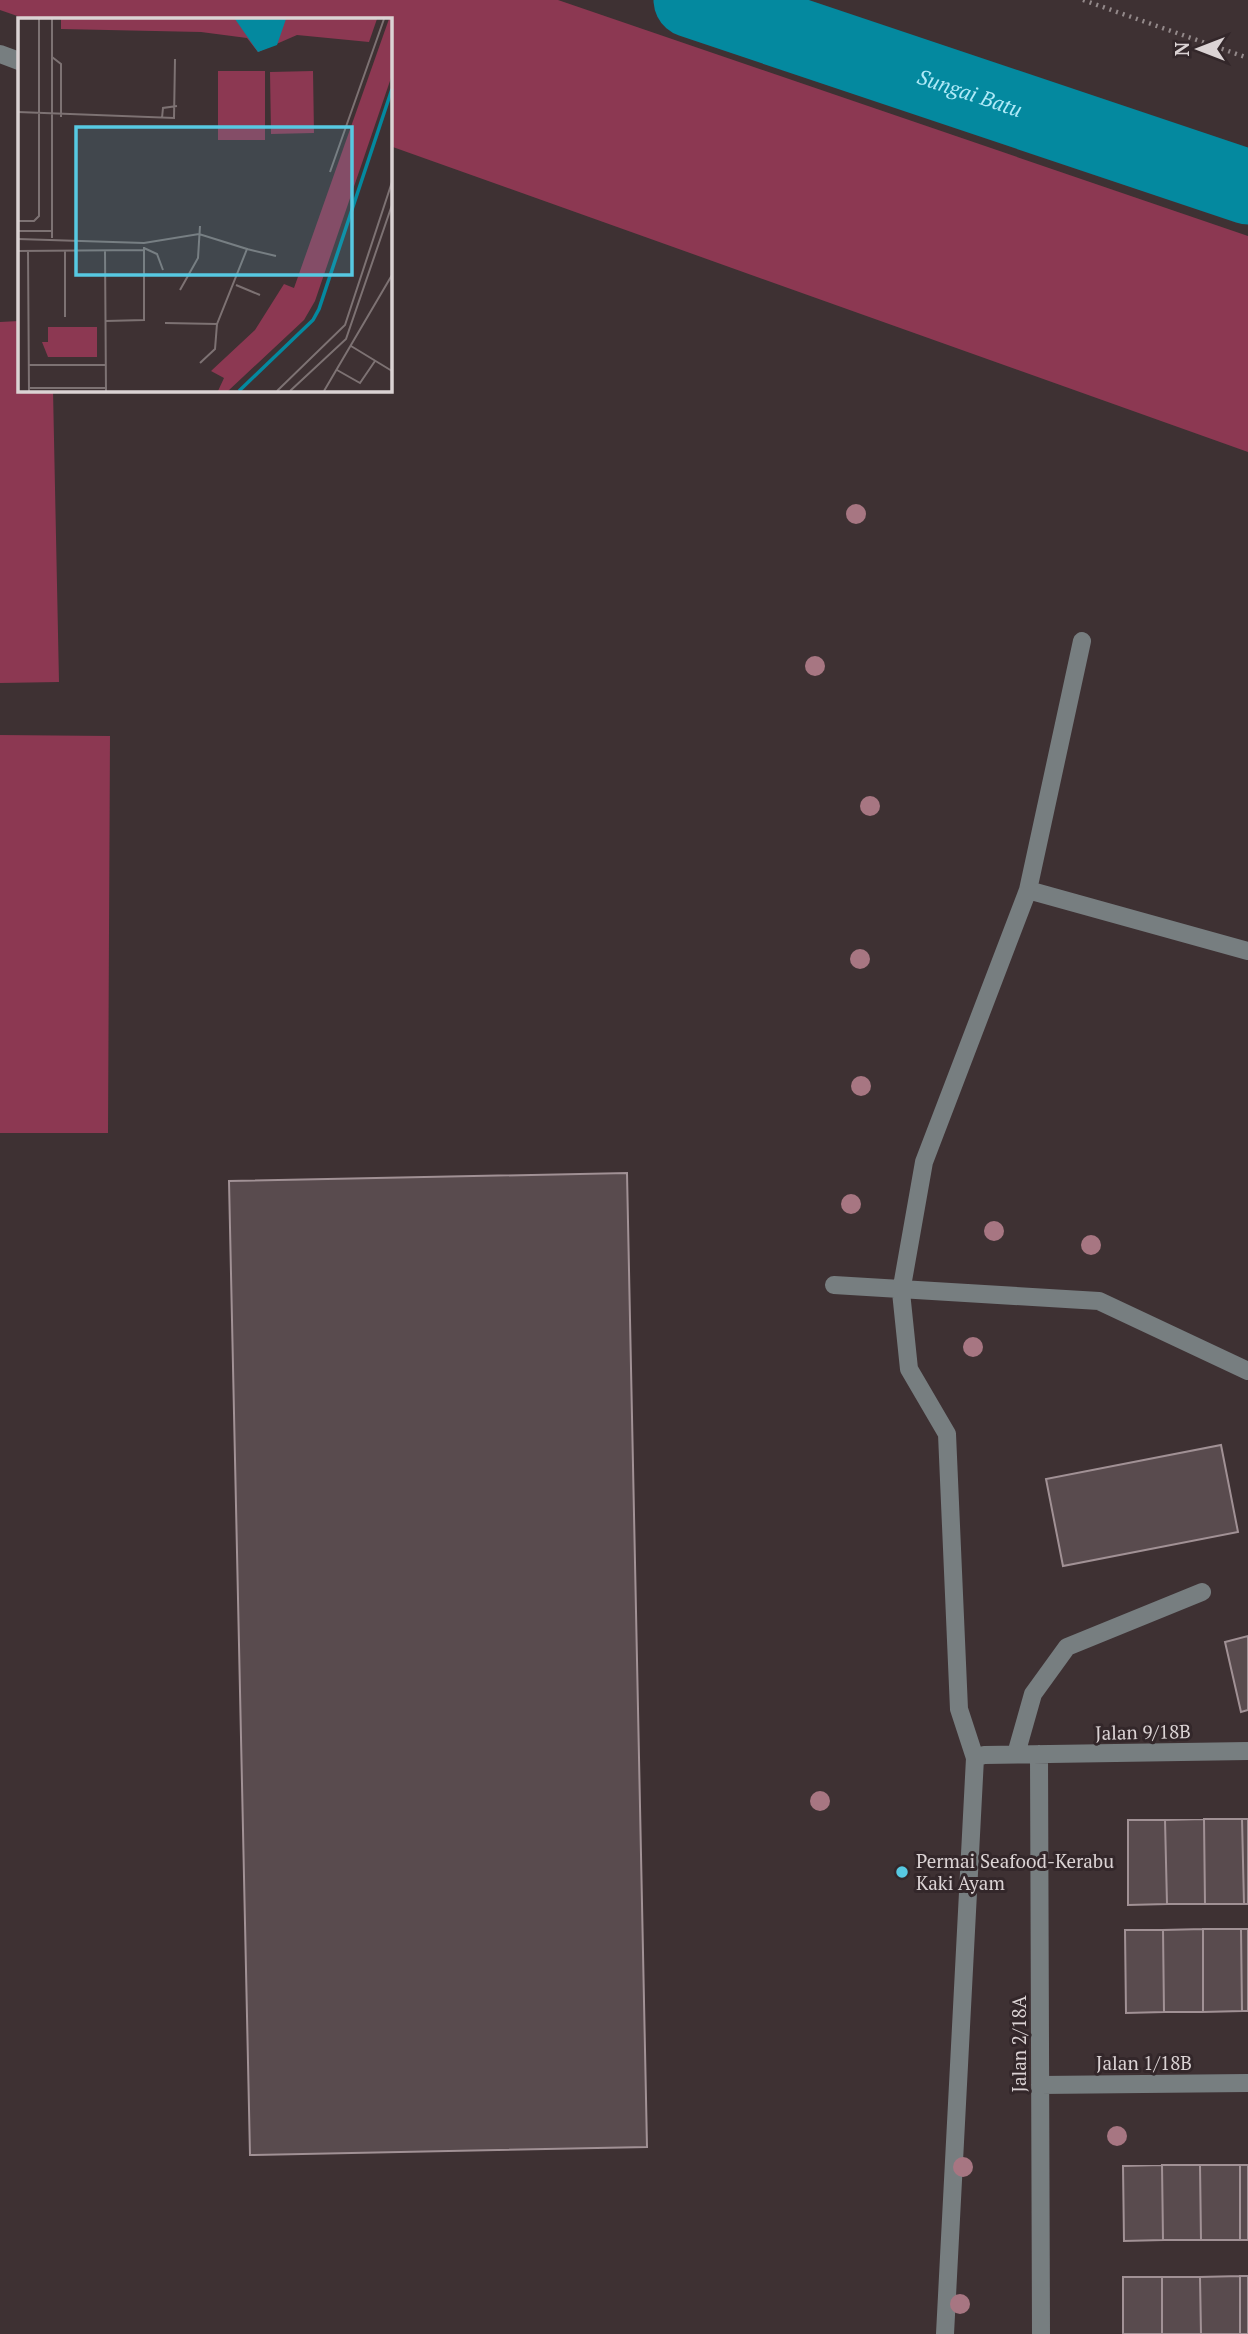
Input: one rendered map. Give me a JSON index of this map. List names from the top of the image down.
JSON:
{
  "streets": {
    "street": ["Jalan 9/18B", "Jalan 2/18A", "Jalan 1/18B"]
  },
  "crossings": [
    ["Jalan 9/18B", "Jalan 2/18A"],
    ["Jalan 2/18A", "Jalan 1/18B"]
  ],
  "water": ["Sungai Batu"],
  "places": ["Permai Seafood-Kerabu Kaki Ayam"],
  "north": "left"
}
